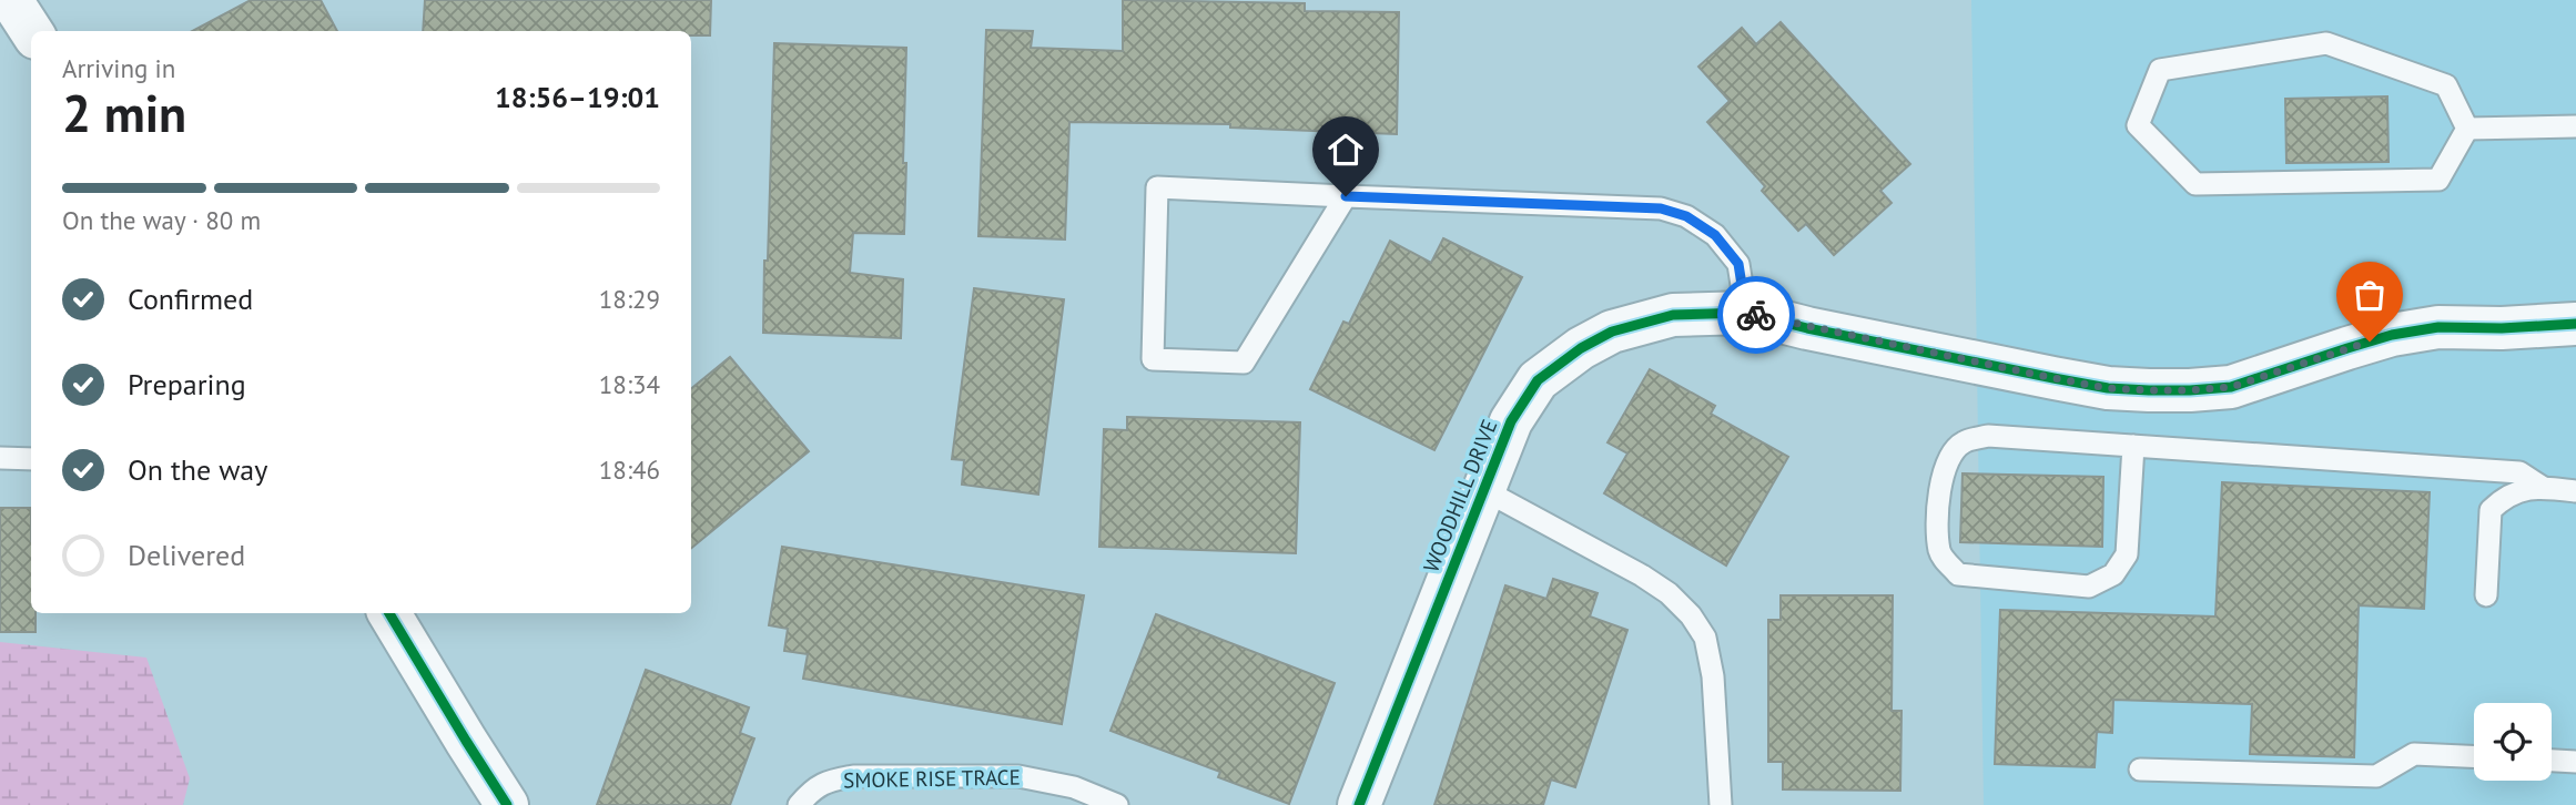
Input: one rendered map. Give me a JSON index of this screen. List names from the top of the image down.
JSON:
{
  "streets": {
    "street": ["WOODHILL DRIVE"],
    "lane": ["SMOKE RISE TRACE"]
  },
  "page": {
    "heading": ["2 min", "Arriving in", "18:56–19:01"],
    "bar": "On the way · 80 m",
    "list": [
      ["Confirmed", "18:29"],
      ["Preparing", "18:34"],
      ["On the way", "18:46"],
      "Delivered"
    ]
  }
}
